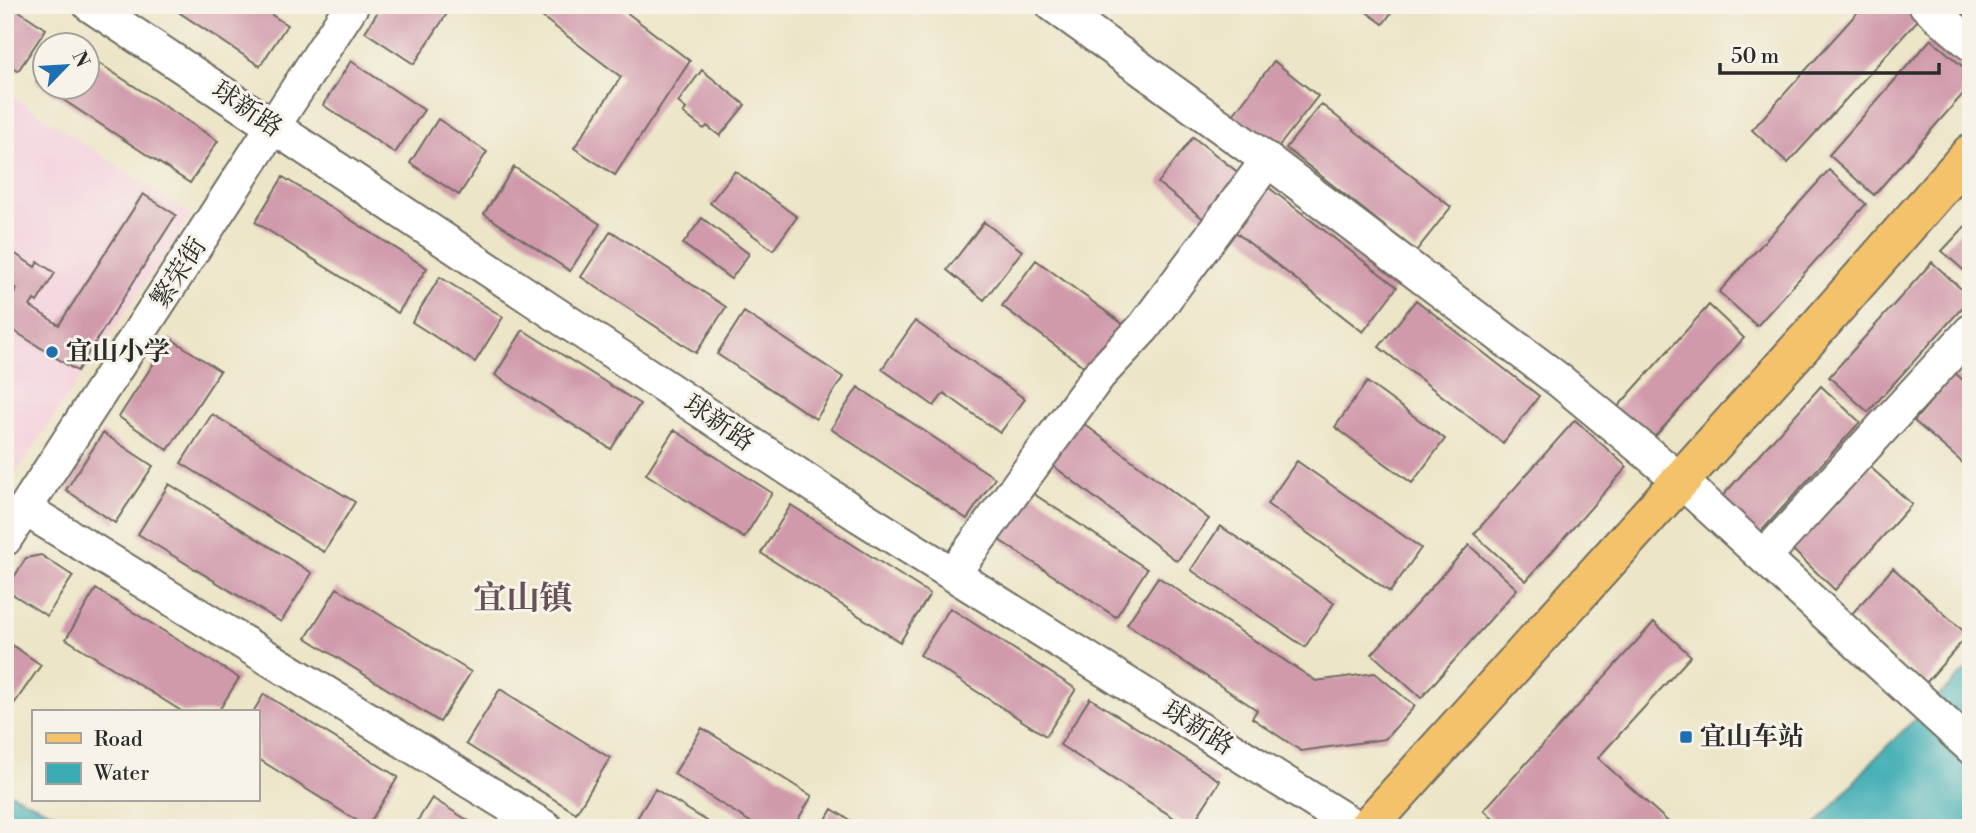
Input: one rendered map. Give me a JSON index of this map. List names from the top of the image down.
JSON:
{
  "streets": {
    "street": ["球新路", "繁荣街"]
  },
  "crossings": [
    ["球新路", "繁荣街"]
  ],
  "districts": ["宜山镇"],
  "places": {
    "other": ["宜山小学"],
    "transit": ["宜山车站"]
  },
  "legend": ["Road", "Water"],
  "scale_bar": "50 m",
  "north": "top right"
}
